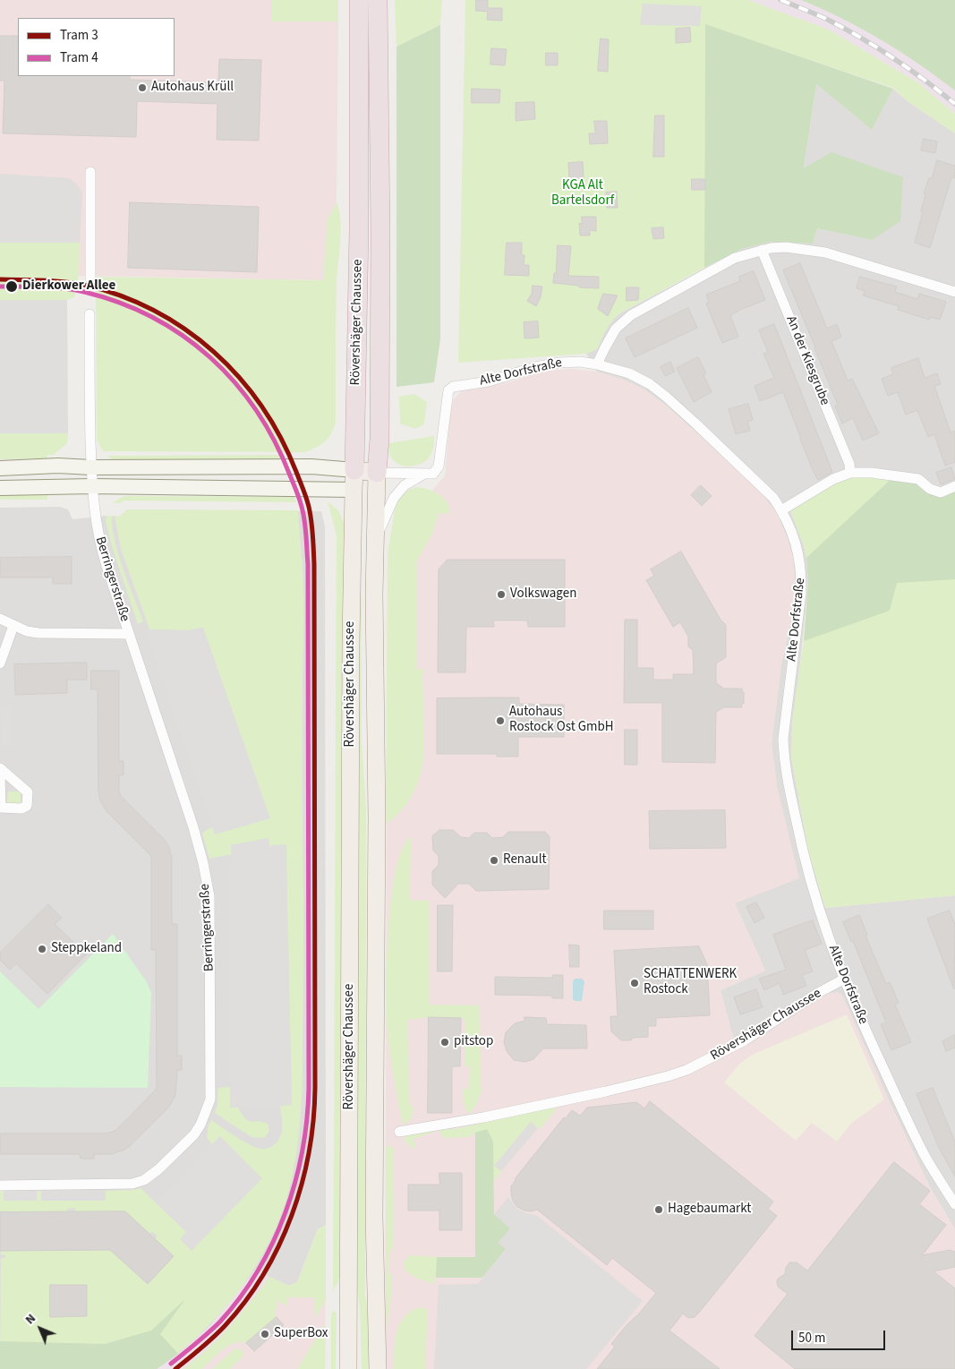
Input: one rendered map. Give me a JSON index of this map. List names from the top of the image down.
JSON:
{
  "streets": {
    "highway": ["Rövershäger Chaussee"],
    "street": ["An der Kiesgrube", "Alte Dorfstraße", "Berringerstraße"]
  },
  "crossings": [
    ["Rövershäger Chaussee", "Alte Dorfstraße"]
  ],
  "parks": ["KGA Alt Bartelsdorf"],
  "places": [
    "Autohaus Krüll",
    "Dierkower Allee",
    "Volkswagen",
    "Autohaus Rostock Ost GmbH",
    "Renault",
    "Steppkeland",
    "SCHATTENWERK Rostock",
    "pitstop",
    "Hagebaumarkt",
    "SuperBox"
  ],
  "lines": ["tram line 3", "tram line 4"],
  "legend": ["Tram 3", "Tram 4"],
  "scale_bar": "50 m",
  "north": "top left"
}
